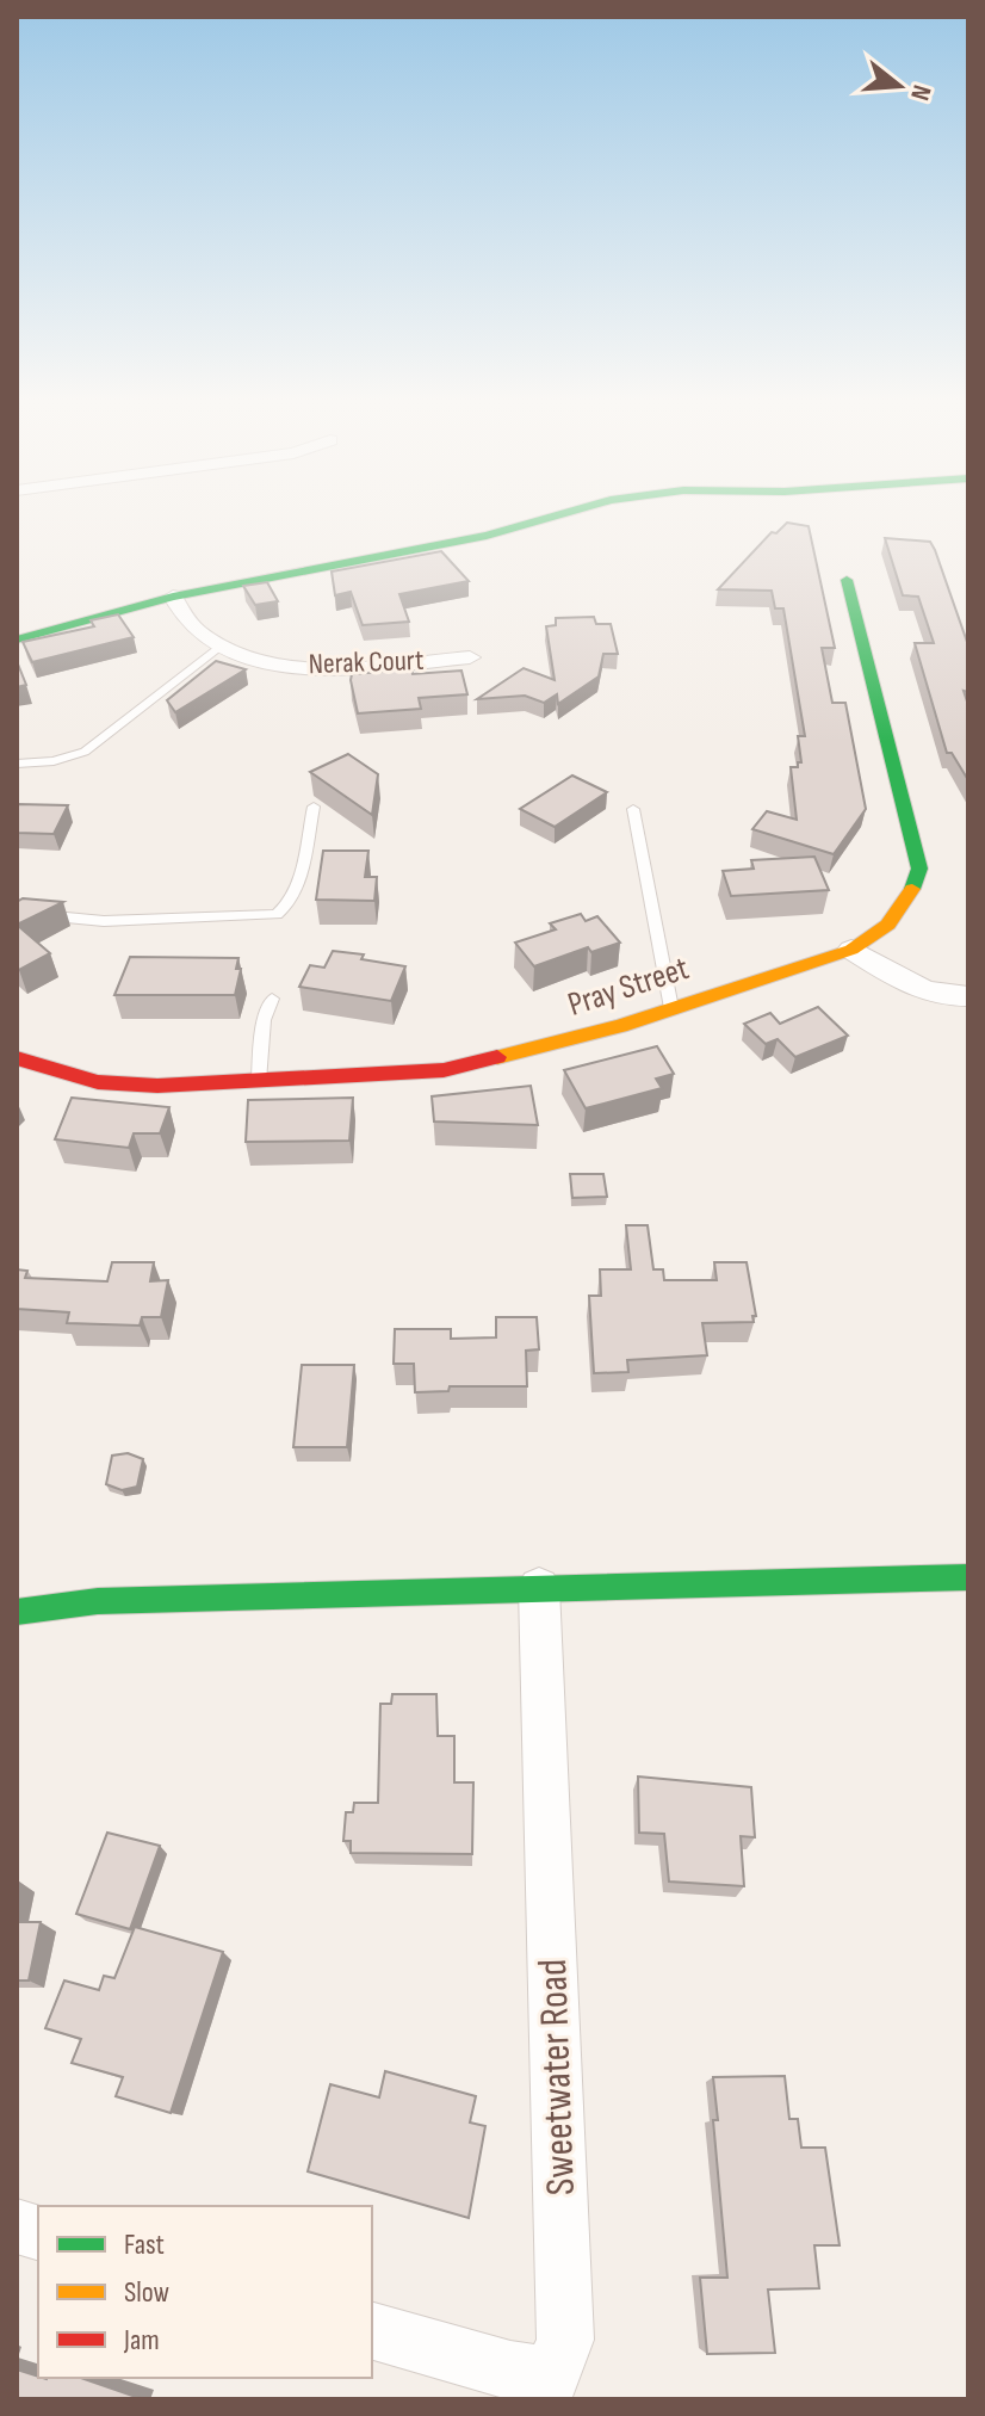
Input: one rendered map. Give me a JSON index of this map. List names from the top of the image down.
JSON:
{
  "streets": {
    "street": ["Nerak Court", "Pray Street", "Sweetwater Road"]
  },
  "legend": ["Fast", "Slow", "Jam"],
  "north": "right"
}
